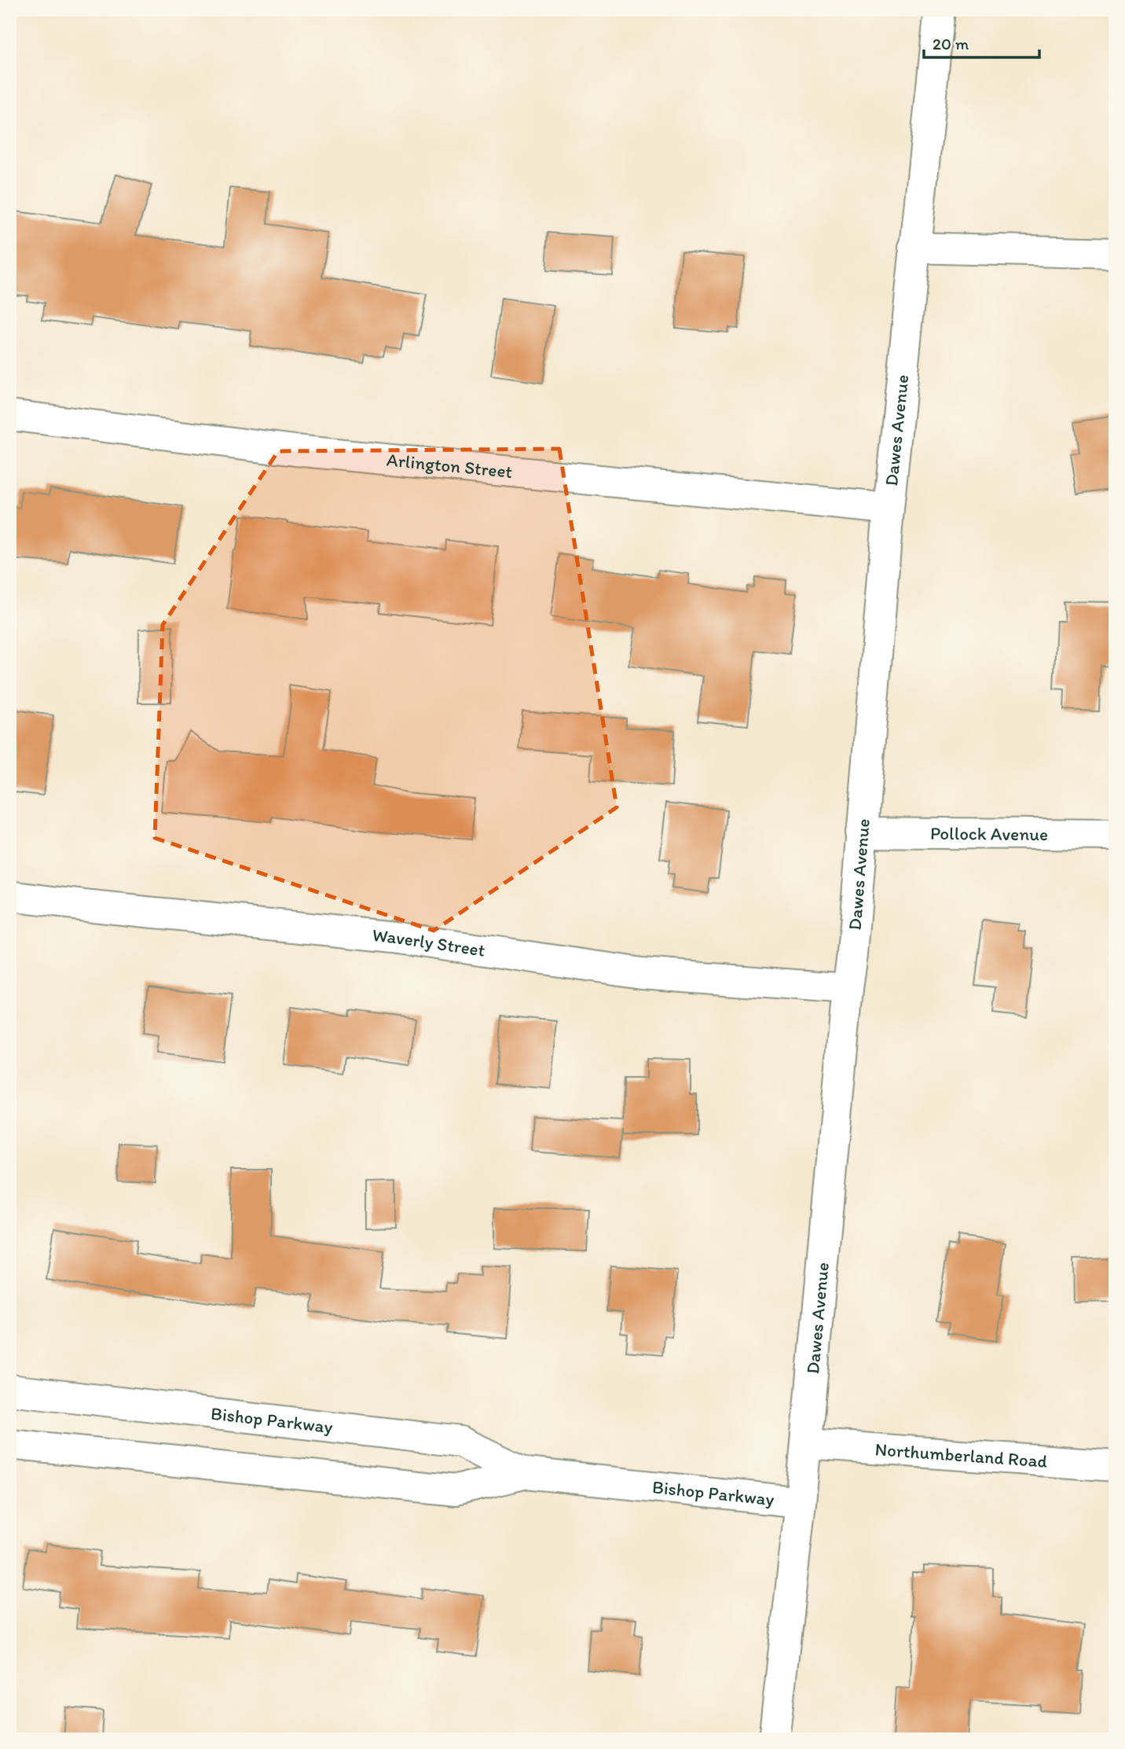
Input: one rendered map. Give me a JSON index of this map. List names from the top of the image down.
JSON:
{
  "streets": {
    "street": [
      "Dawes Avenue",
      "Arlington Street",
      "Pollock Avenue",
      "Waverly Street",
      "Bishop Parkway",
      "Northumberland Road"
    ]
  },
  "crossings": [
    ["Dawes Avenue", "Arlington Street"],
    ["Dawes Avenue", "Pollock Avenue"],
    ["Dawes Avenue", "Waverly Street"],
    ["Dawes Avenue", "Bishop Parkway"],
    ["Dawes Avenue", "Northumberland Road"]
  ],
  "scale_bar": "20 m"
}
